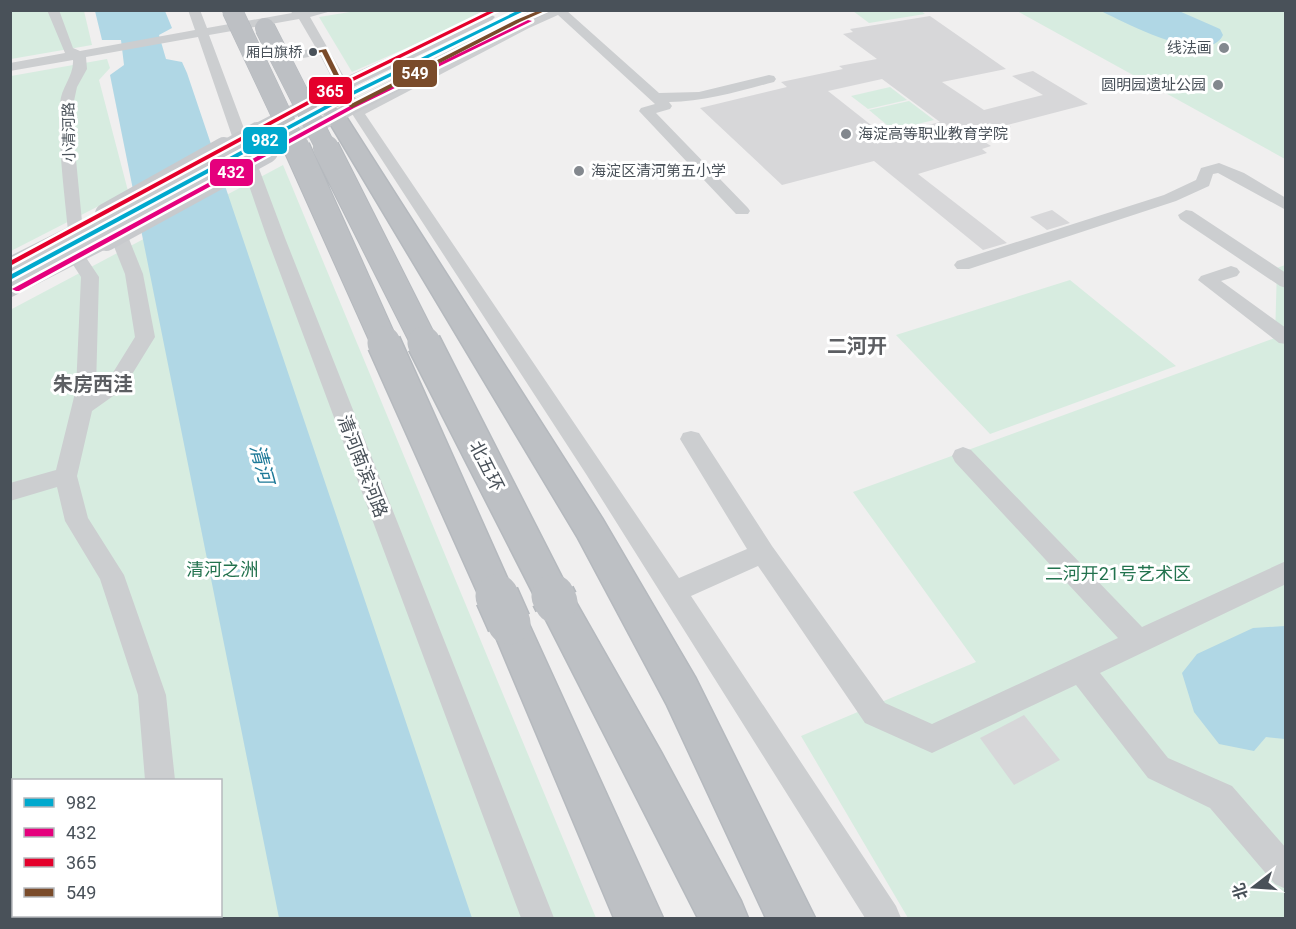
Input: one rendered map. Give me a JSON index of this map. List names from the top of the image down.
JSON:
{
  "streets": {
    "highway": ["北五环"],
    "street": ["小清河路", "清河南滨河路"]
  },
  "districts": ["二河开", "朱房西洼"],
  "water": ["清河"],
  "parks": ["清河之洲", "二河开21号艺术区"],
  "places": [
    "线法画",
    "厢白旗桥",
    "圆明园遗址公园",
    "海淀高等职业教育学院",
    "海淀区清河第五小学"
  ],
  "lines": [
    "transit line 982",
    "transit line 365",
    "transit line 549",
    "transit line 432"
  ],
  "legend": [
    "982",
    "432",
    "365",
    "549"
  ],
  "north": "left"
}
